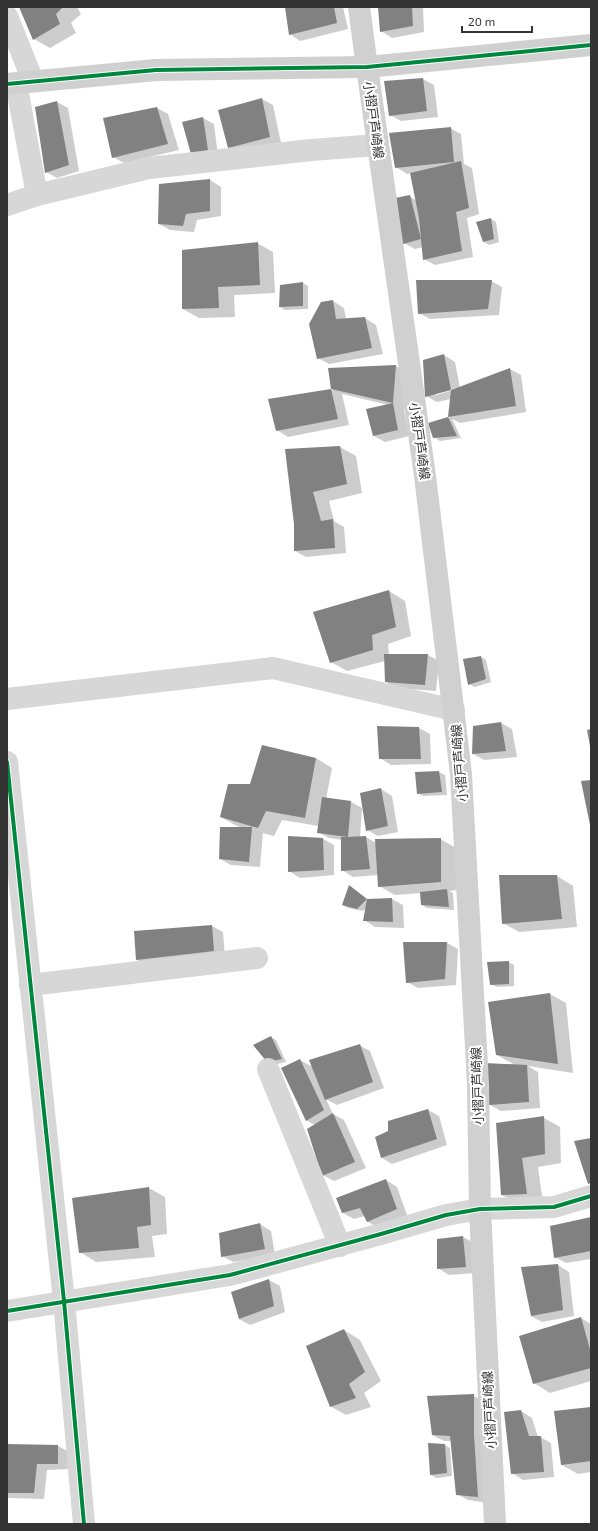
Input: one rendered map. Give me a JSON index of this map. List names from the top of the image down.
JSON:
{
  "streets": {
    "main road": ["小摺戸芦崎線"]
  },
  "scale_bar": "20 m"
}
